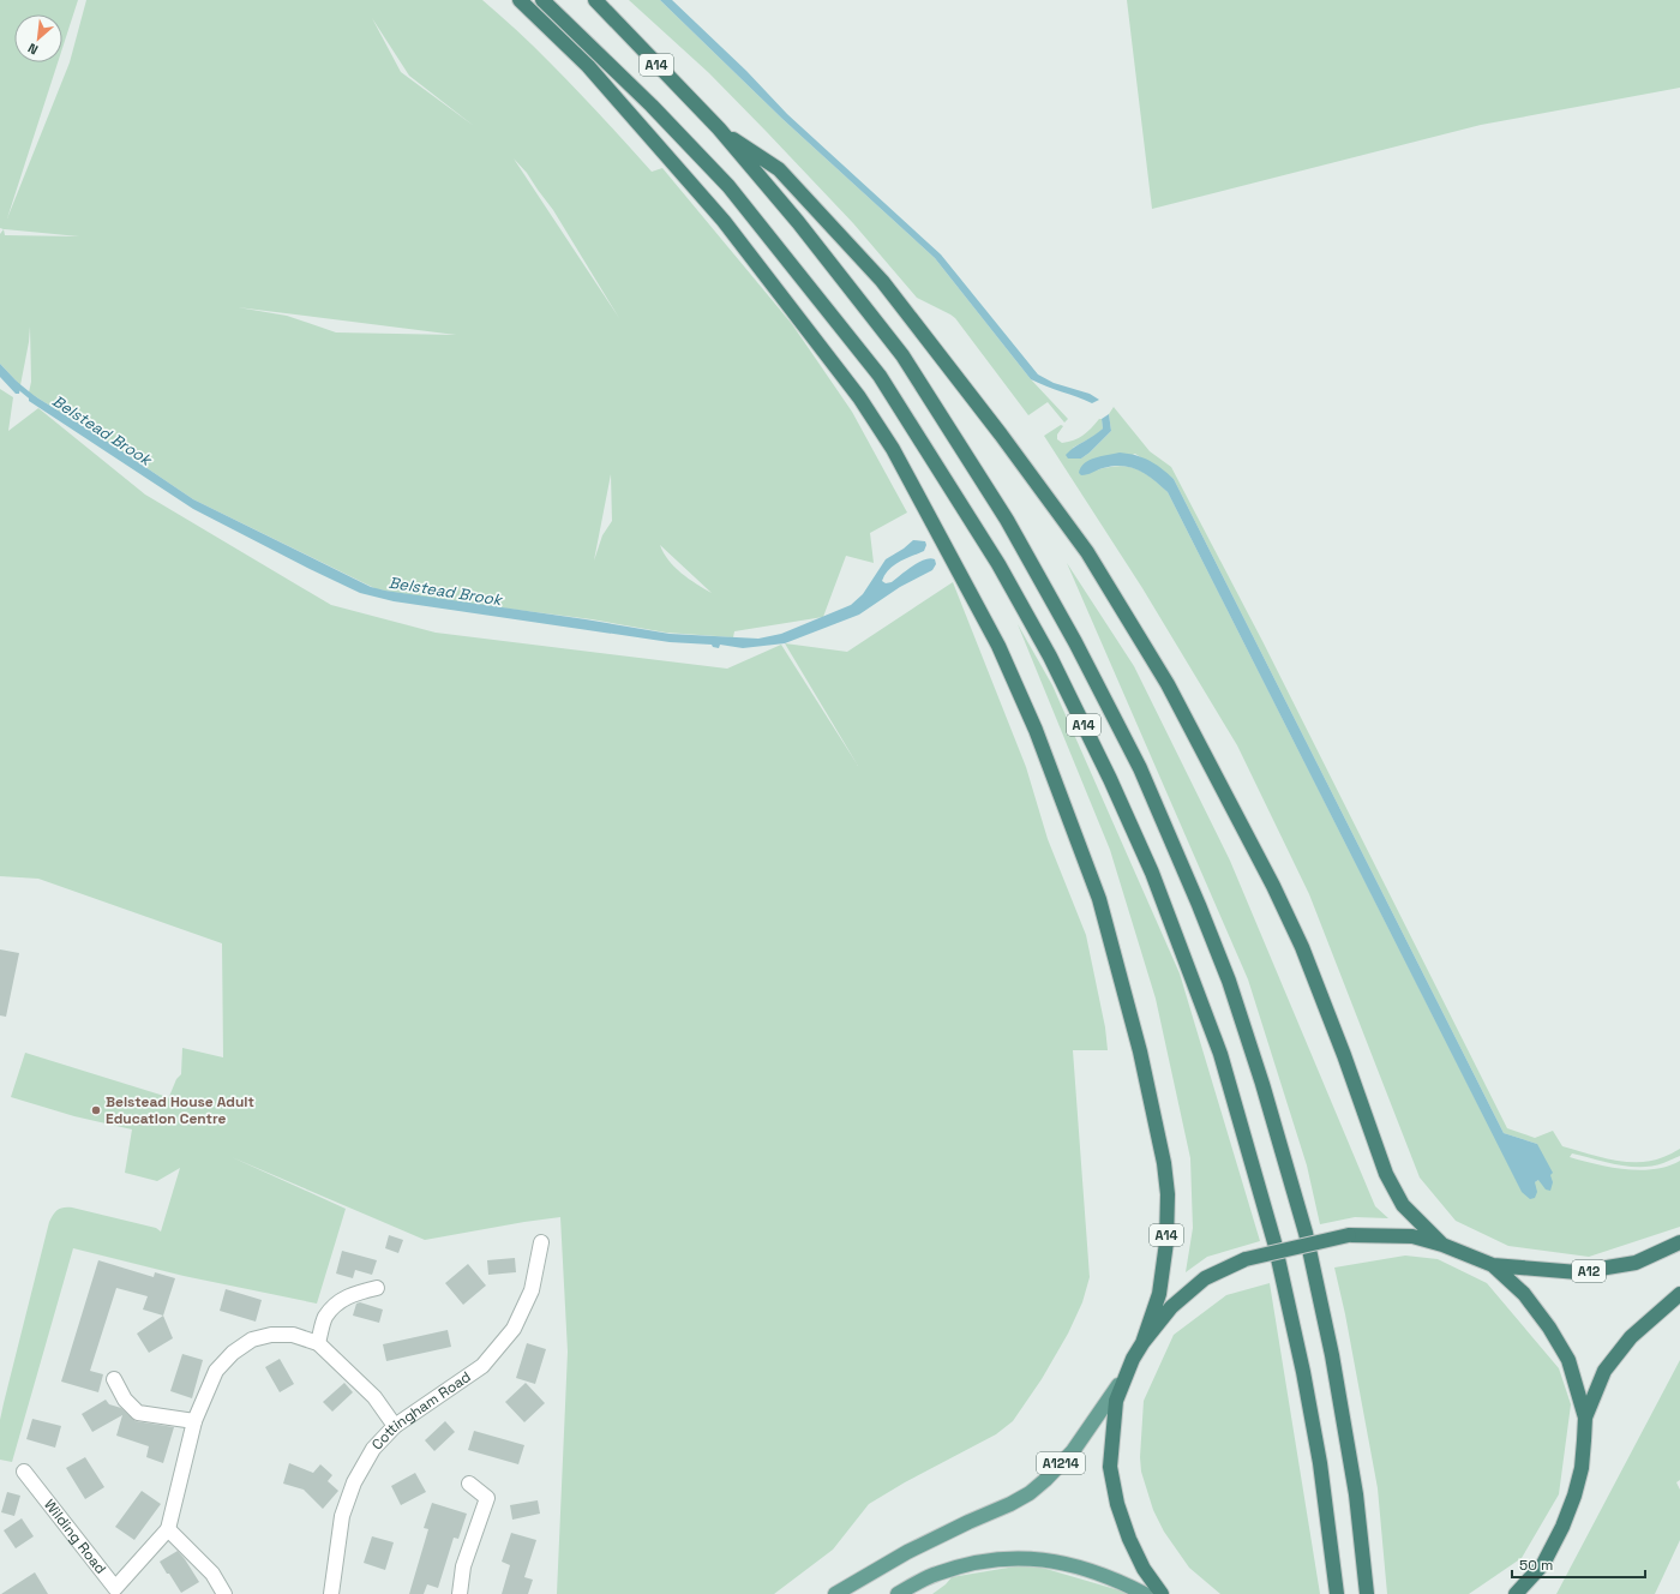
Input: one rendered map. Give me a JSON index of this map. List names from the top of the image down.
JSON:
{
  "streets": {
    "highway": ["A14", "A12"],
    "main road": ["A1214"],
    "street": ["Cottingham Road", "Wilding Road"]
  },
  "crossings": [
    ["Cottingham Road", "Wilding Road"]
  ],
  "water": ["Belstead Brook"],
  "places": ["Belstead House Adult Education Centre"],
  "scale_bar": "50 m",
  "north": "bottom left"
}
